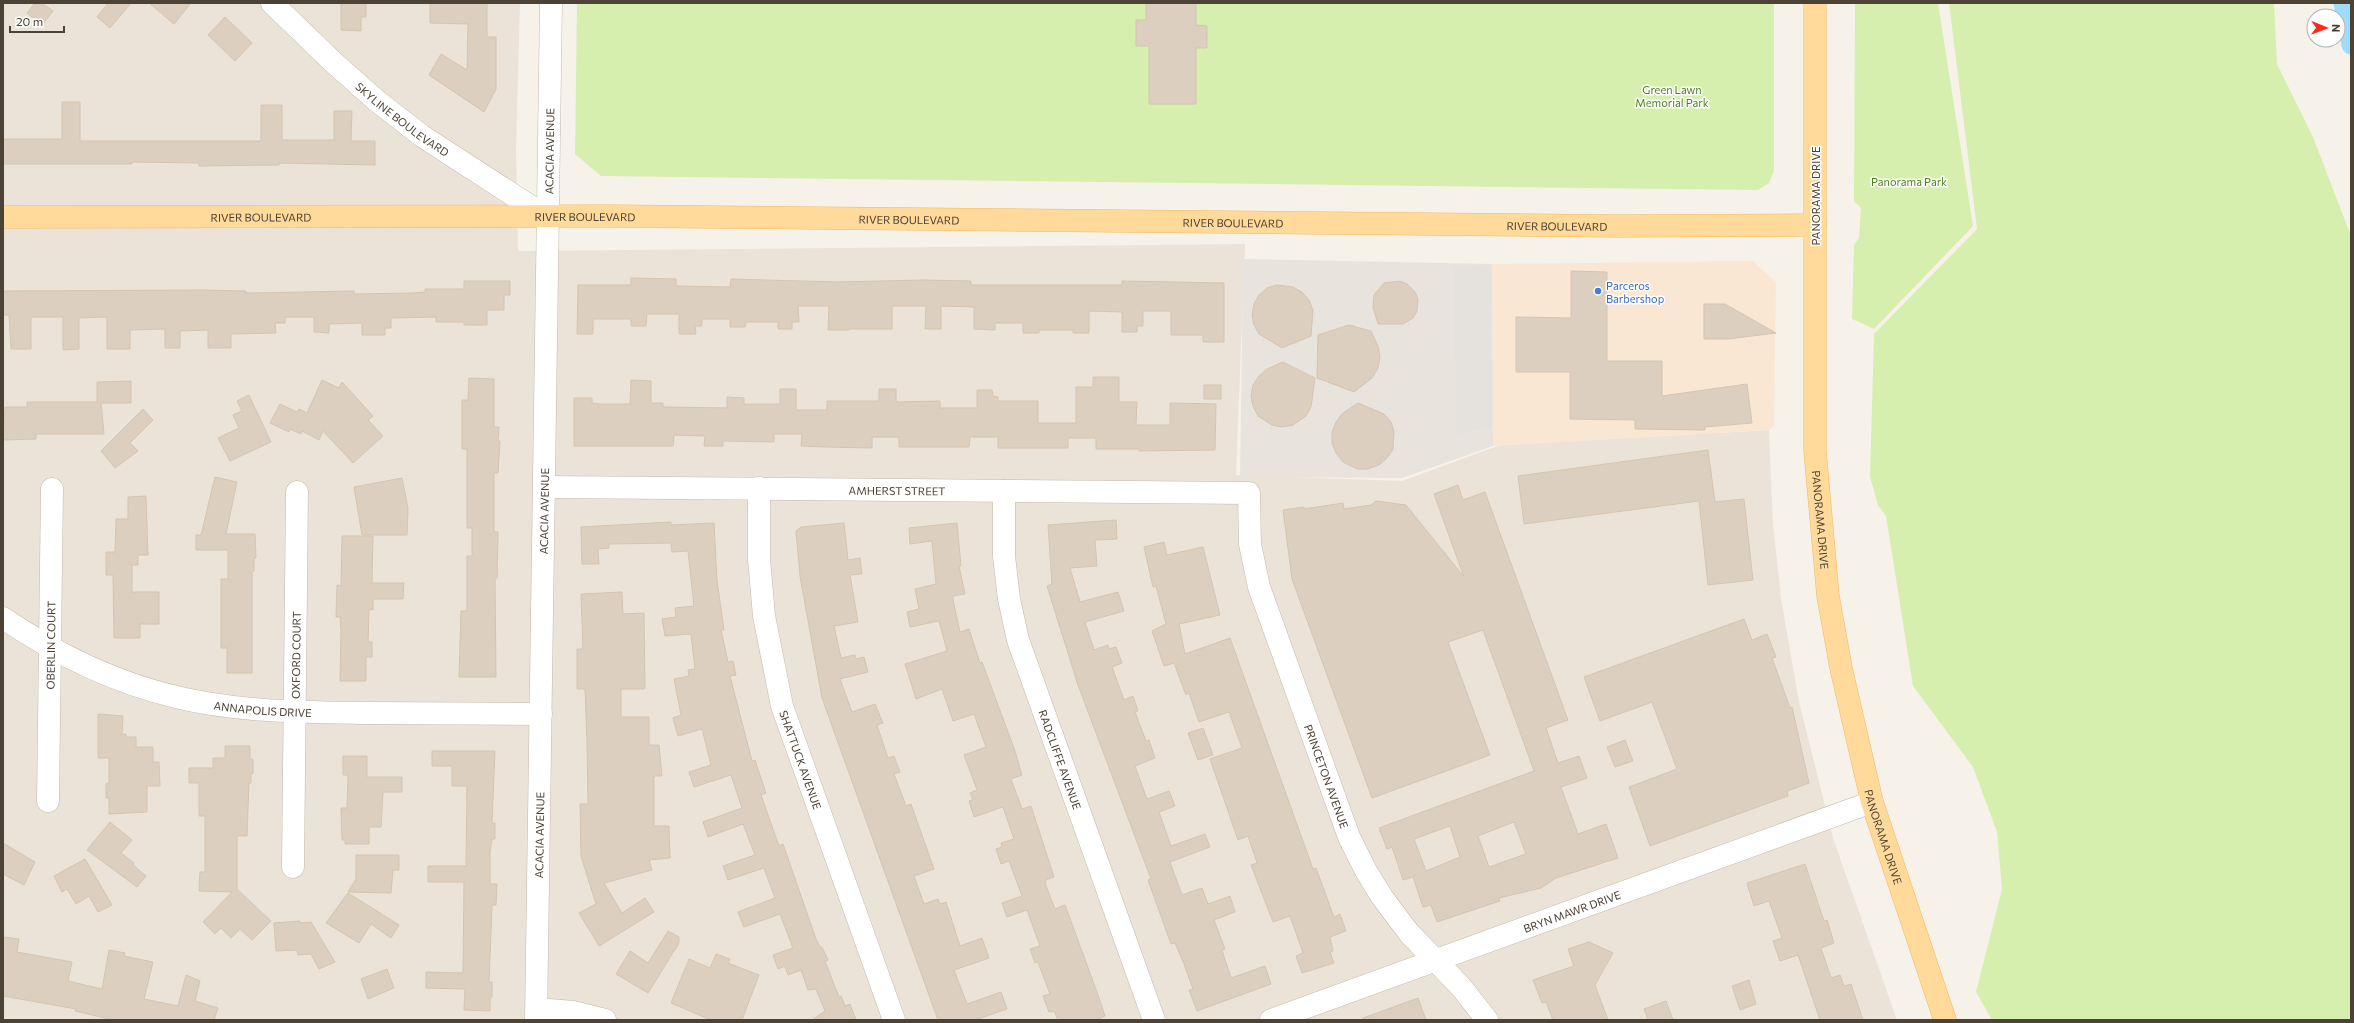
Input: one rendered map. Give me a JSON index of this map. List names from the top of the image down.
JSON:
{
  "streets": {
    "main road": ["PANORAMA DRIVE", "RIVER BOULEVARD"],
    "street": [
      "SKYLINE BOULEVARD",
      "ACACIA AVENUE",
      "AMHERST STREET",
      "OBERLIN COURT",
      "OXFORD COURT",
      "ANNAPOLIS DRIVE",
      "RADCLIFFE AVENUE",
      "SHATTUCK AVENUE",
      "PRINCETON AVENUE",
      "BRYN MAWR DRIVE"
    ]
  },
  "crossings": [
    ["SKYLINE BOULEVARD", "ACACIA AVENUE"],
    ["SKYLINE BOULEVARD", "RIVER BOULEVARD"],
    ["ACACIA AVENUE", "RIVER BOULEVARD"],
    ["ACACIA AVENUE", "AMHERST STREET"],
    ["ACACIA AVENUE", "ANNAPOLIS DRIVE"],
    ["PANORAMA DRIVE", "RIVER BOULEVARD"],
    ["PANORAMA DRIVE", "BRYN MAWR DRIVE"],
    ["AMHERST STREET", "RADCLIFFE AVENUE"],
    ["AMHERST STREET", "SHATTUCK AVENUE"],
    ["AMHERST STREET", "PRINCETON AVENUE"],
    ["OBERLIN COURT", "ANNAPOLIS DRIVE"],
    ["OXFORD COURT", "ANNAPOLIS DRIVE"],
    ["PRINCETON AVENUE", "BRYN MAWR DRIVE"]
  ],
  "parks": ["Green Lawn Memorial Park", "Panorama Park"],
  "places": ["Parceros Barbershop"],
  "scale_bar": "20 m",
  "north": "right"
}
